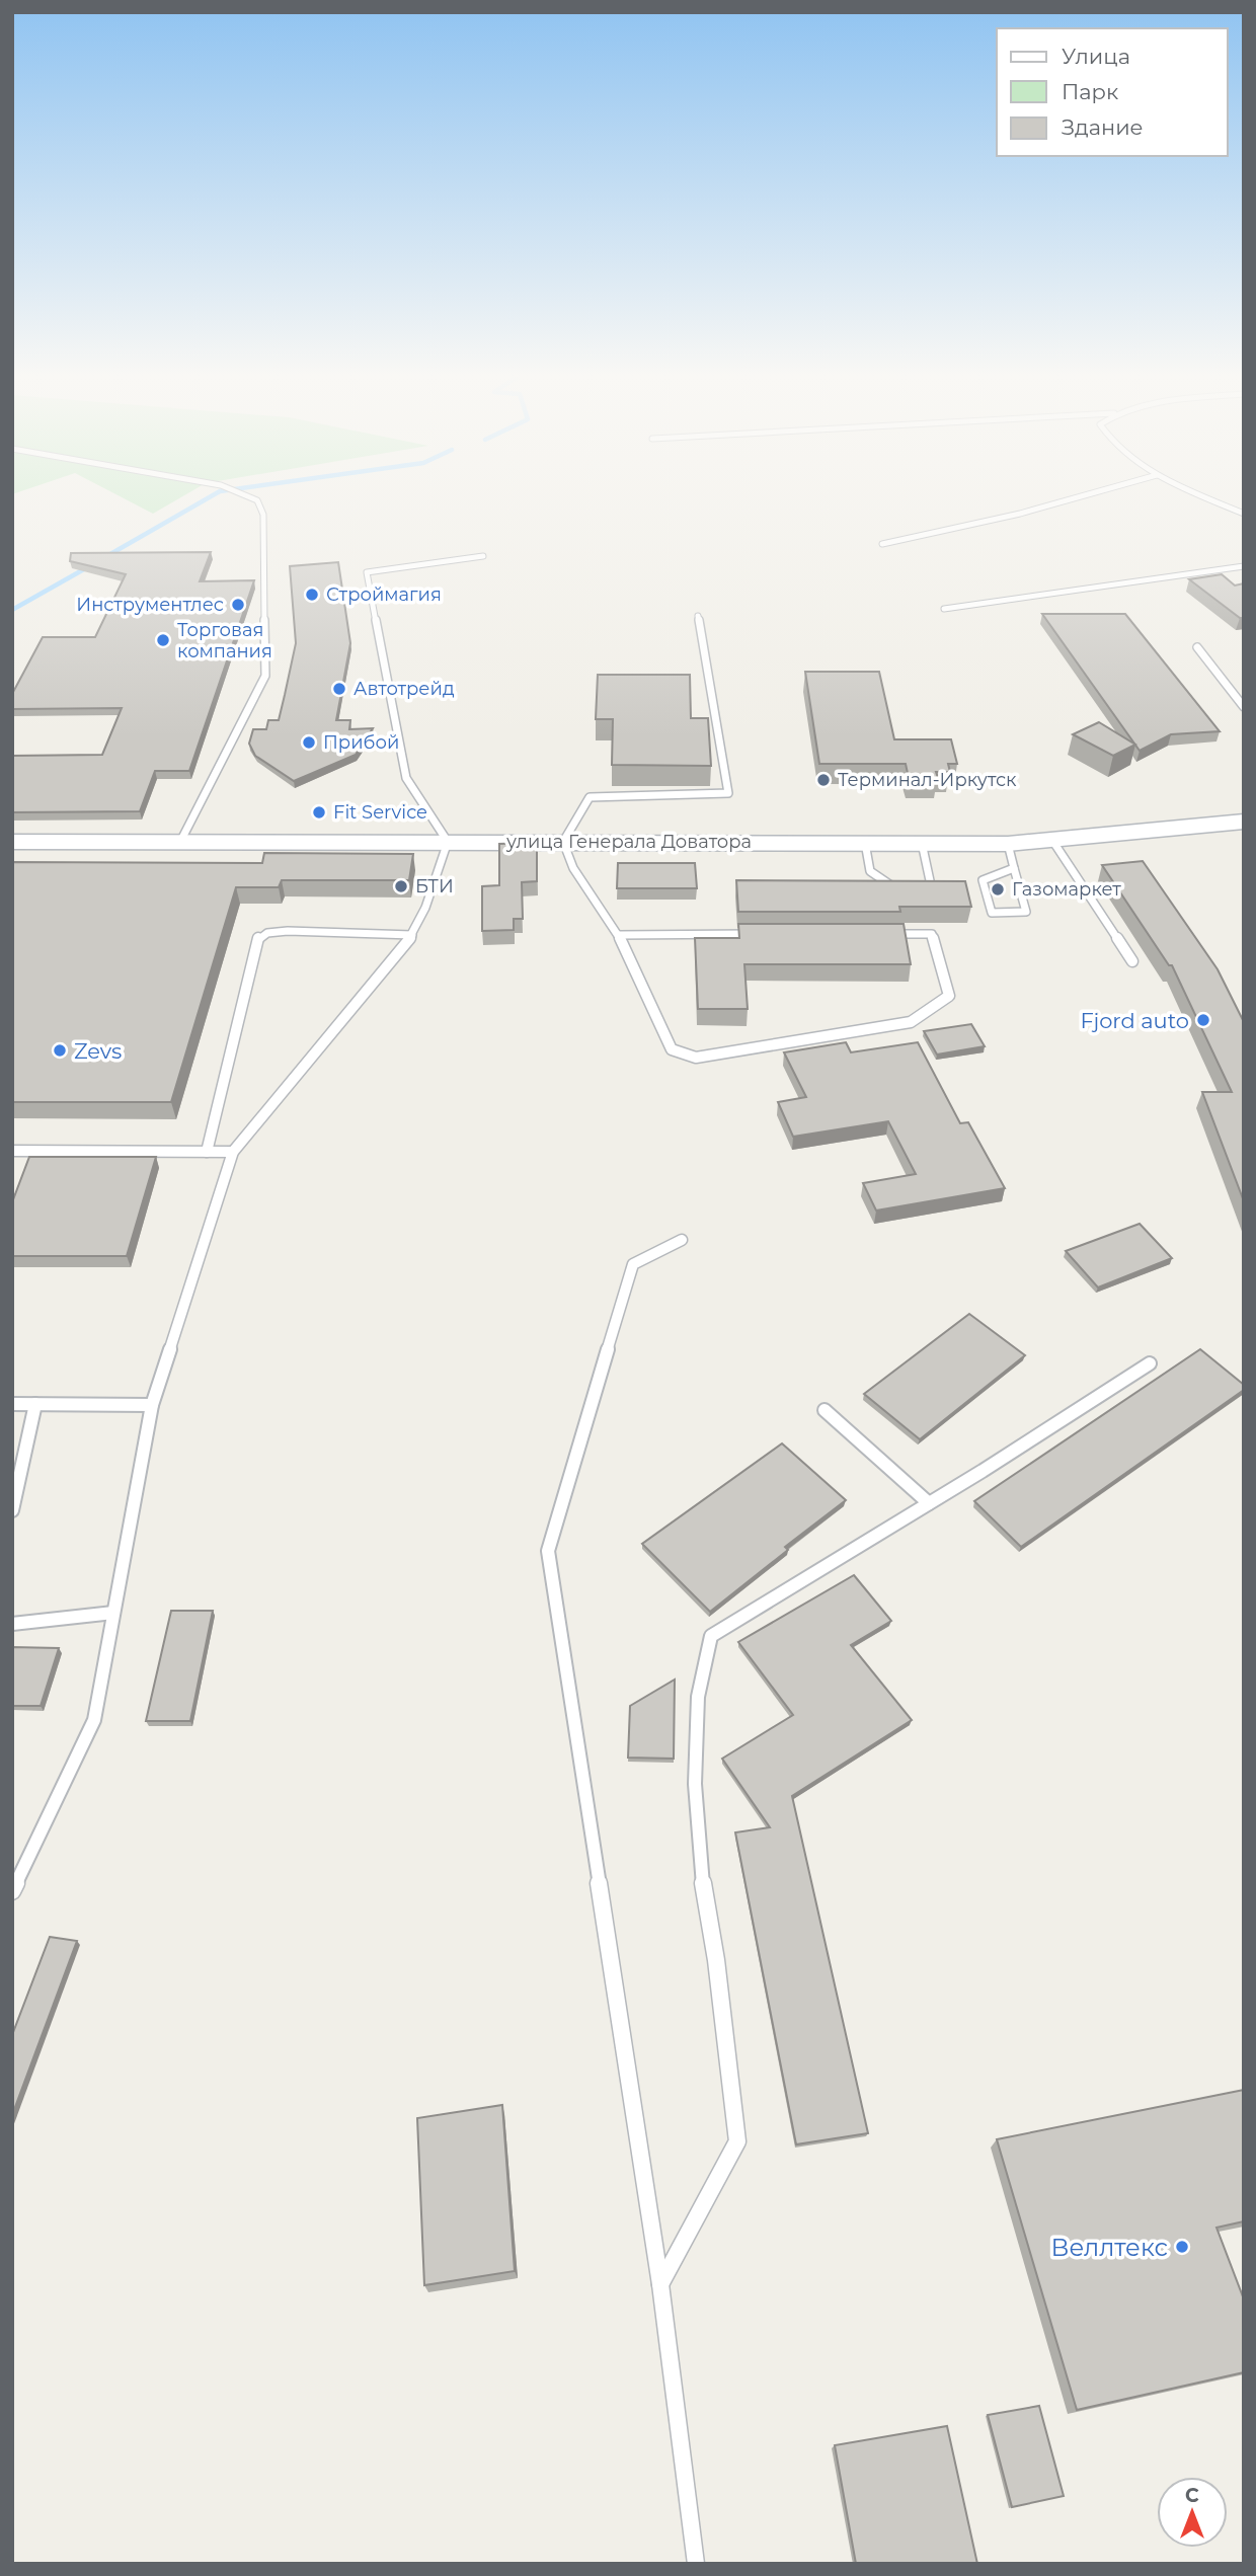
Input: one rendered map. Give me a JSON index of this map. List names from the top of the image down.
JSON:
{
  "streets": {
    "street": ["улица Генерала Доватора"]
  },
  "places": [
    "Строймагия",
    "Инструментлес",
    "Торговая компания",
    "Автотрейд",
    "Прибой",
    "Терминал-Иркутск",
    "Fit Service",
    "БТИ",
    "Газомаркет",
    "Fjord auto",
    "Zevs",
    "Веллтекс"
  ],
  "legend": ["Улица", "Парк", "Здание"],
  "north": "top"
}
